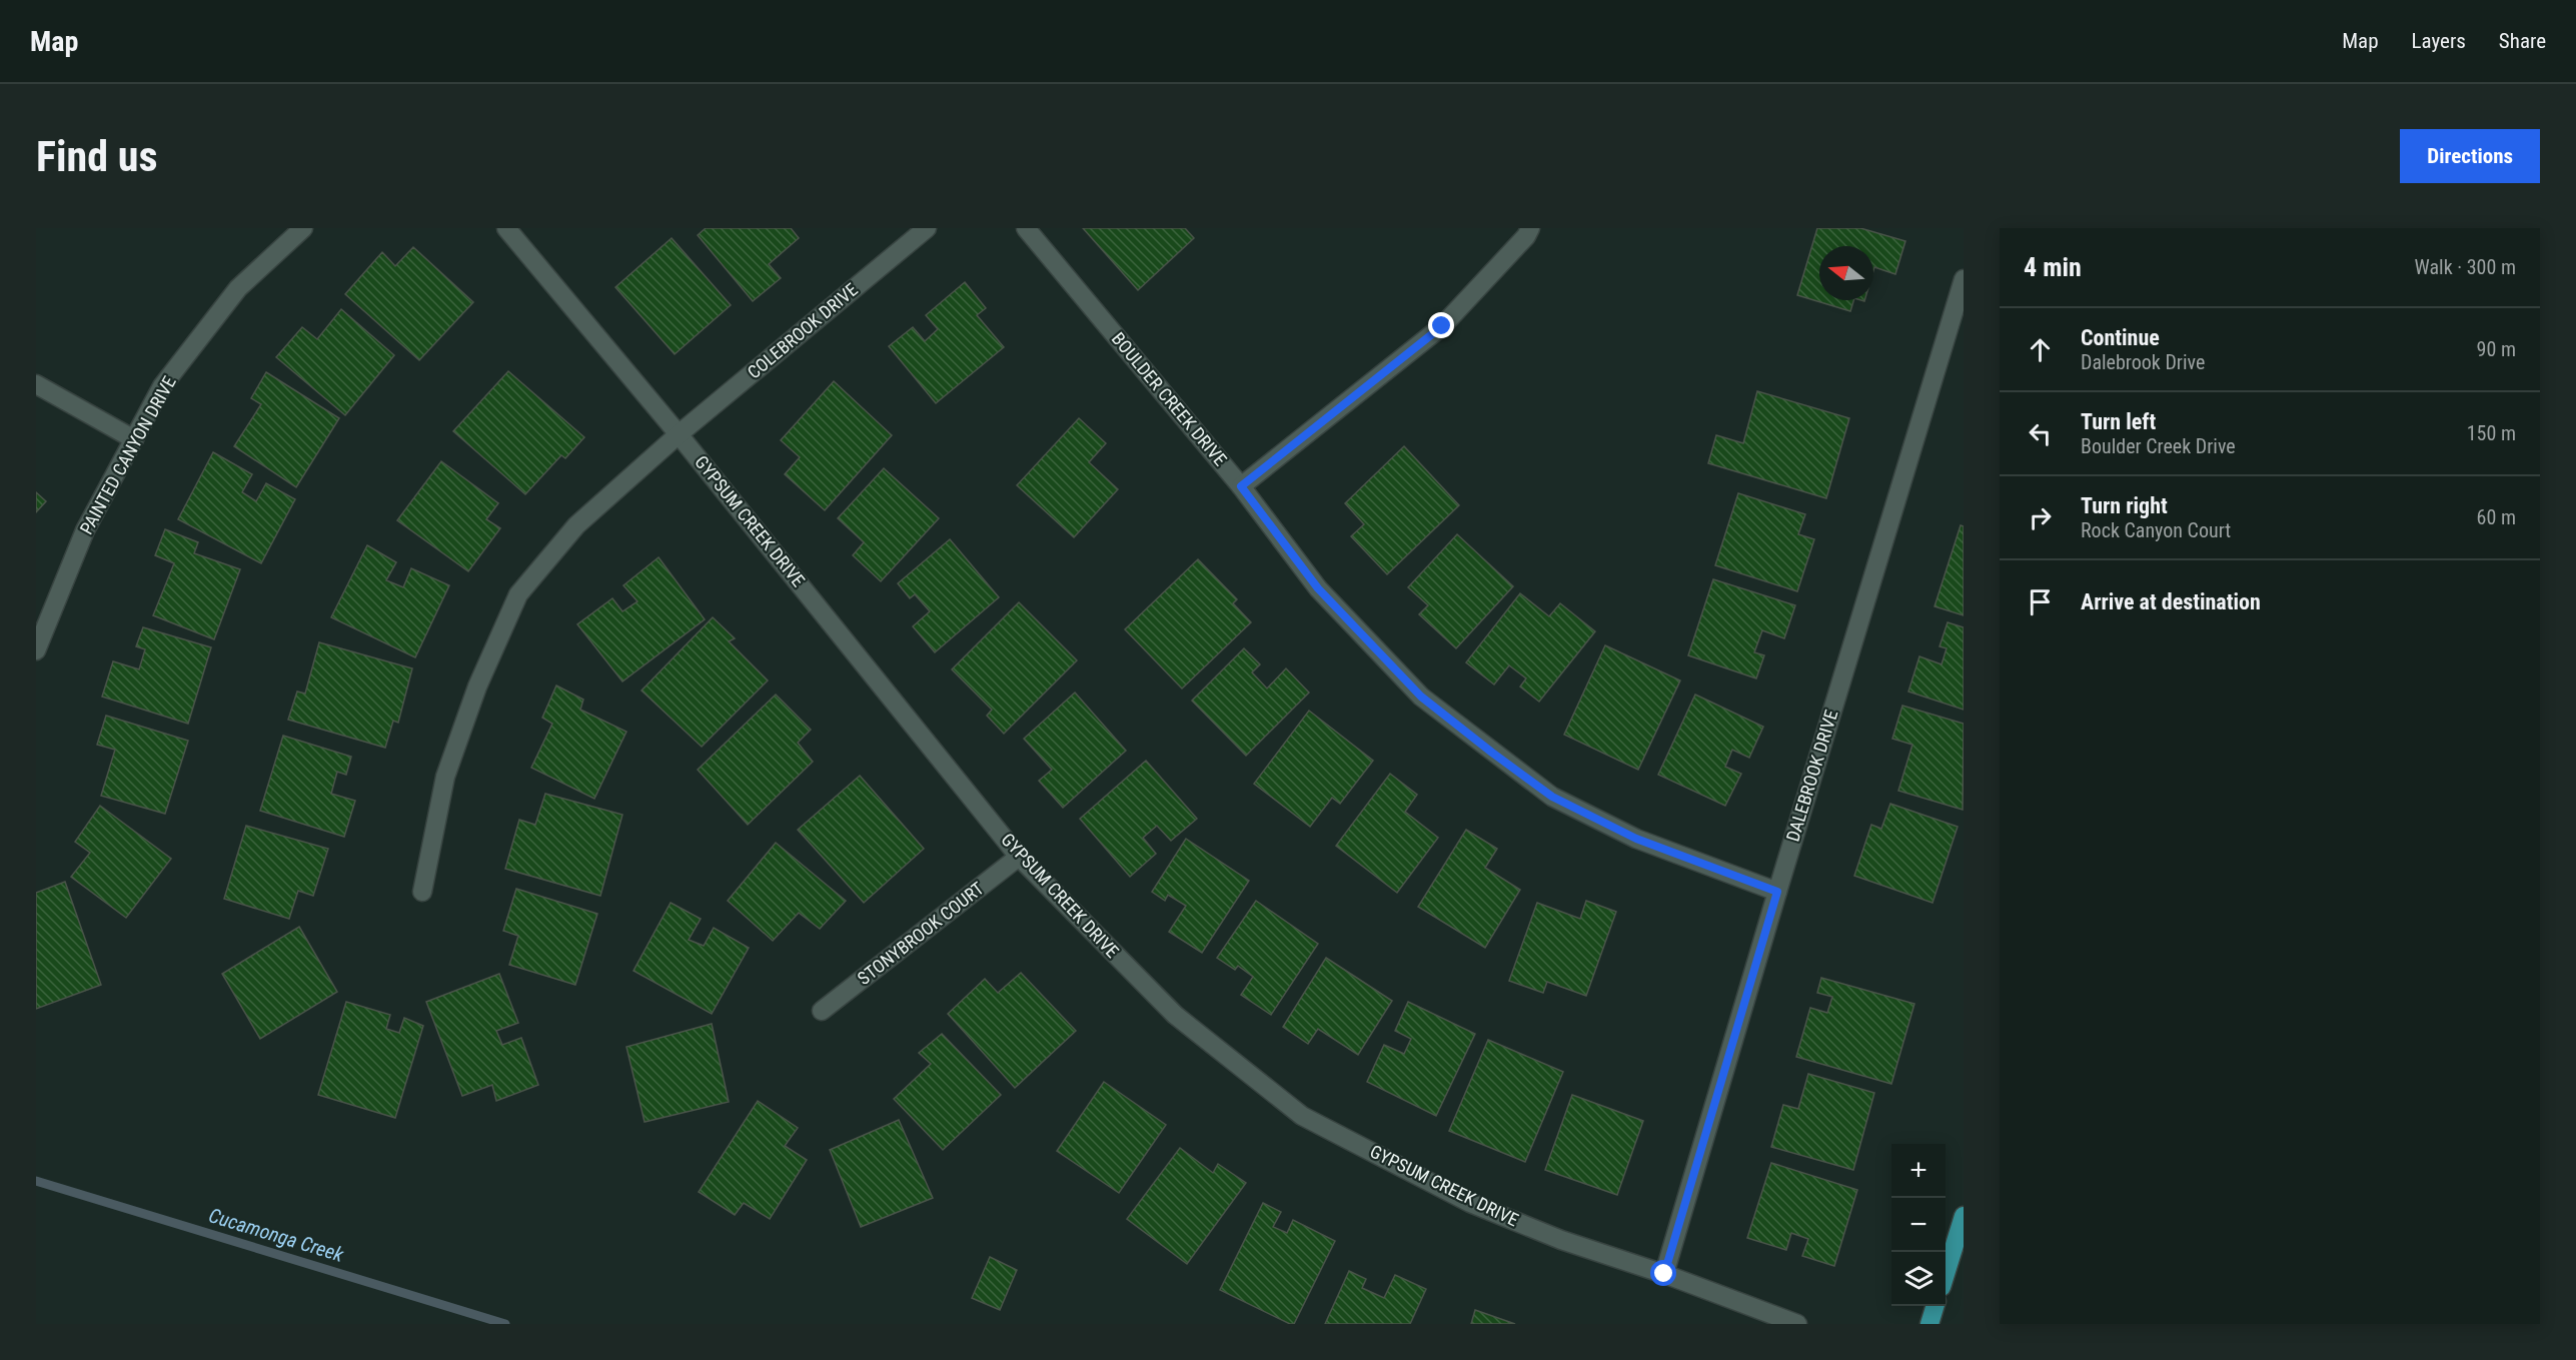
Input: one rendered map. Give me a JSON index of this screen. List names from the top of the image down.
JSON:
{
  "streets": {
    "street": [
      "COLEBROOK DRIVE",
      "BOULDER CREEK DRIVE",
      "PAINTED CANYON DRIVE",
      "GYPSUM CREEK DRIVE",
      "DALEBROOK DRIVE",
      "STONYBROOK COURT"
    ]
  },
  "crossings": [
    ["COLEBROOK DRIVE", "GYPSUM CREEK DRIVE"],
    ["BOULDER CREEK DRIVE", "DALEBROOK DRIVE"],
    ["GYPSUM CREEK DRIVE", "DALEBROOK DRIVE"],
    ["GYPSUM CREEK DRIVE", "STONYBROOK COURT"]
  ],
  "water": ["Cucamonga Creek"],
  "north": "left",
  "page": {
    "header": "Map",
    "nav": ["Map", "Layers", "Share"],
    "buttons": "Directions",
    "title": "Find us",
    "heading": ["4 min", "Walk · 300 m"],
    "list": [
      ["Continue", "Dalebrook Drive", "90 m"],
      ["Turn left", "Boulder Creek Drive", "150 m"],
      ["Turn right", "Rock Canyon Court", "60 m"],
      "Arrive at destination"
    ],
    "map_buttons": ["+", "−"]
  }
}
